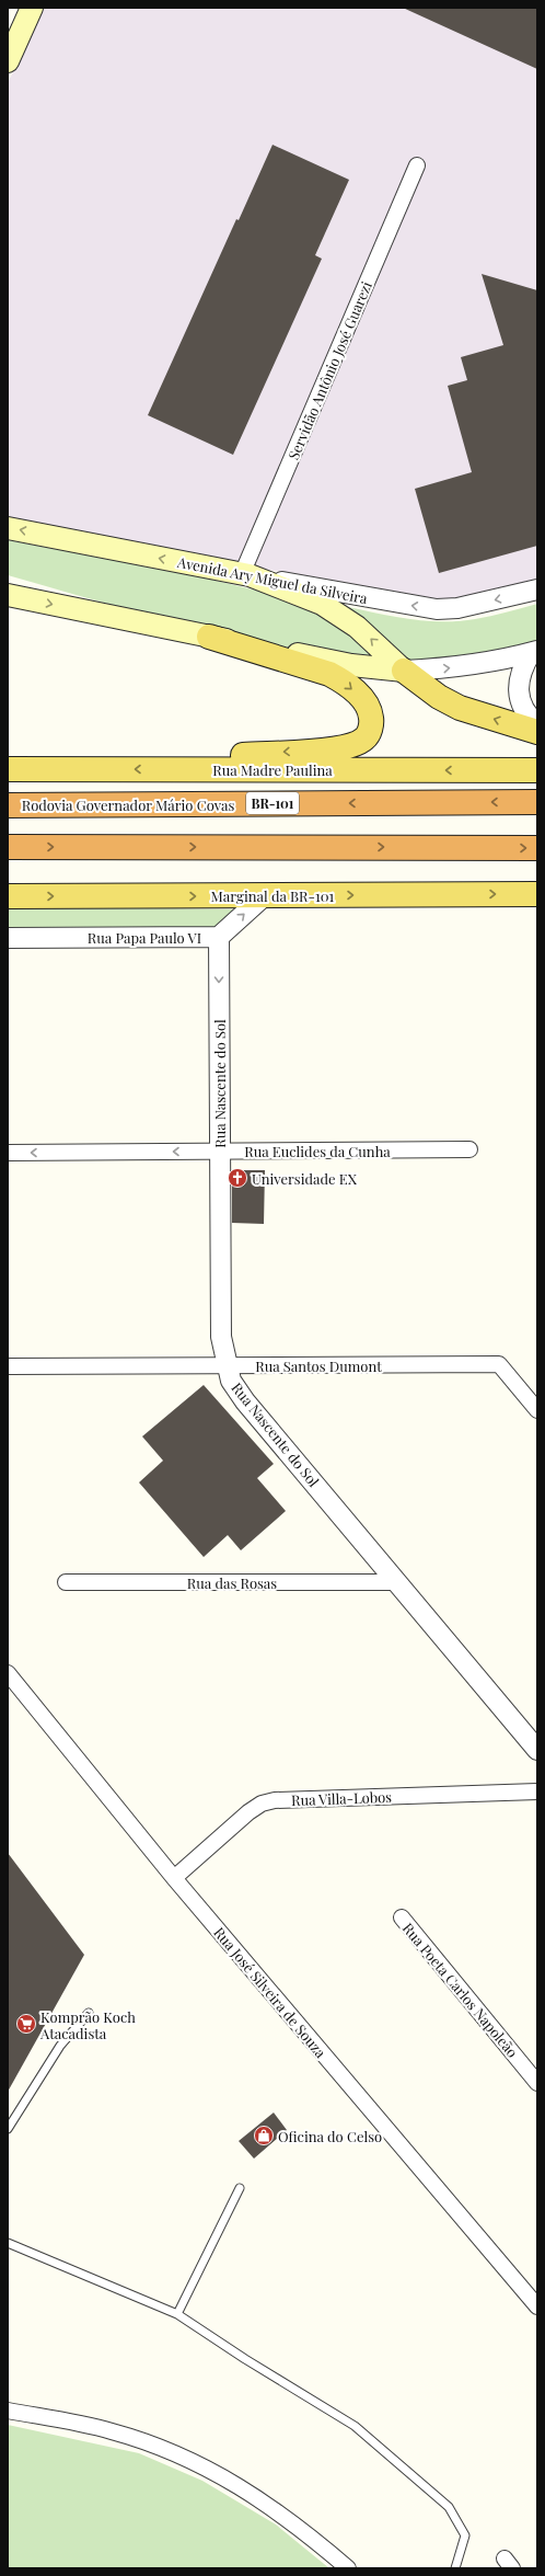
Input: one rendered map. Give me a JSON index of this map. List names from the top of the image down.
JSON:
{
  "streets": {
    "highway": ["BR-101", "Rodovia Governador Mário Covas"],
    "main road": ["Avenida Ary Miguel da Silveira", "Rua Madre Paulina", "Marginal da BR-101"],
    "street": [
      "Servidão Antônio José Guarezi",
      "Rua Papa Paulo VI",
      "Rua Nascente do Sol",
      "Rua Euclides da Cunha",
      "Rua Santos Dumont",
      "Rua das Rosas",
      "Rua Villa-Lobos",
      "Rua Poeta Carlos Napoleão",
      "Rua José Silveira de Souza"
    ]
  },
  "crossings": [
    ["Servidão Antônio José Guarezi", "Avenida Ary Miguel da Silveira"],
    ["Marginal da BR-101", "Rua Papa Paulo VI"],
    ["Rua Papa Paulo VI", "Rua Nascente do Sol"],
    ["Rua Nascente do Sol", "Rua Euclides da Cunha"],
    ["Rua Nascente do Sol", "Rua Santos Dumont"],
    ["Rua Nascente do Sol", "Rua das Rosas"],
    ["Rua Villa-Lobos", "Rua José Silveira de Souza"]
  ],
  "one_way": ["Marginal da BR-101", "Rua Euclides da Cunha"],
  "places": {
    "church": ["Universidade EX"],
    "supermarket": ["Komprão Koch Atacadista"],
    "shop": ["Oficina do Celso"]
  }
}
